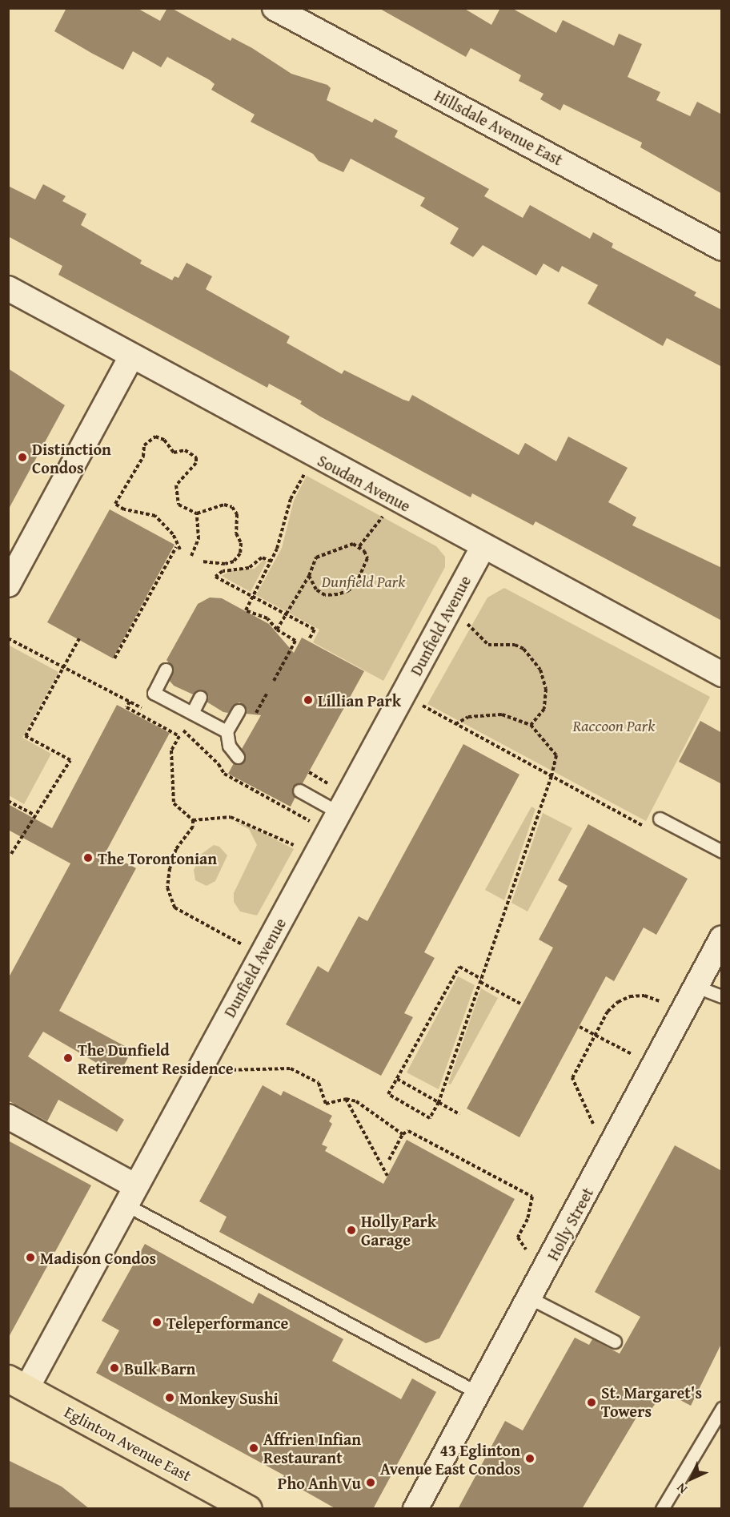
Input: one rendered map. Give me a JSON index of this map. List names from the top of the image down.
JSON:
{
  "streets": {
    "main road": ["Eglinton Avenue East"],
    "street": [
      "Hillsdale Avenue East",
      "Soudan Avenue",
      "Dunfield Avenue",
      "Holly Street"
    ]
  },
  "crossings": [
    ["Soudan Avenue", "Dunfield Avenue"],
    ["Dunfield Avenue", "Eglinton Avenue East"]
  ],
  "parks": ["Dunfield Park", "Raccoon Park"],
  "places": [
    "Distinction Condos",
    "Lillian Park",
    "The Torontonian",
    "The Dunfield Retirement Residence",
    "Holly Park Garage",
    "Madison Condos",
    "Teleperformance",
    "Bulk Barn",
    "Monkey Sushi",
    "St. Margaret's Towers",
    "Affrien Infian Restaurant",
    "43 Eglinton Avenue East Condos",
    "Pho Anh Vu"
  ],
  "north": "bottom left"
}
